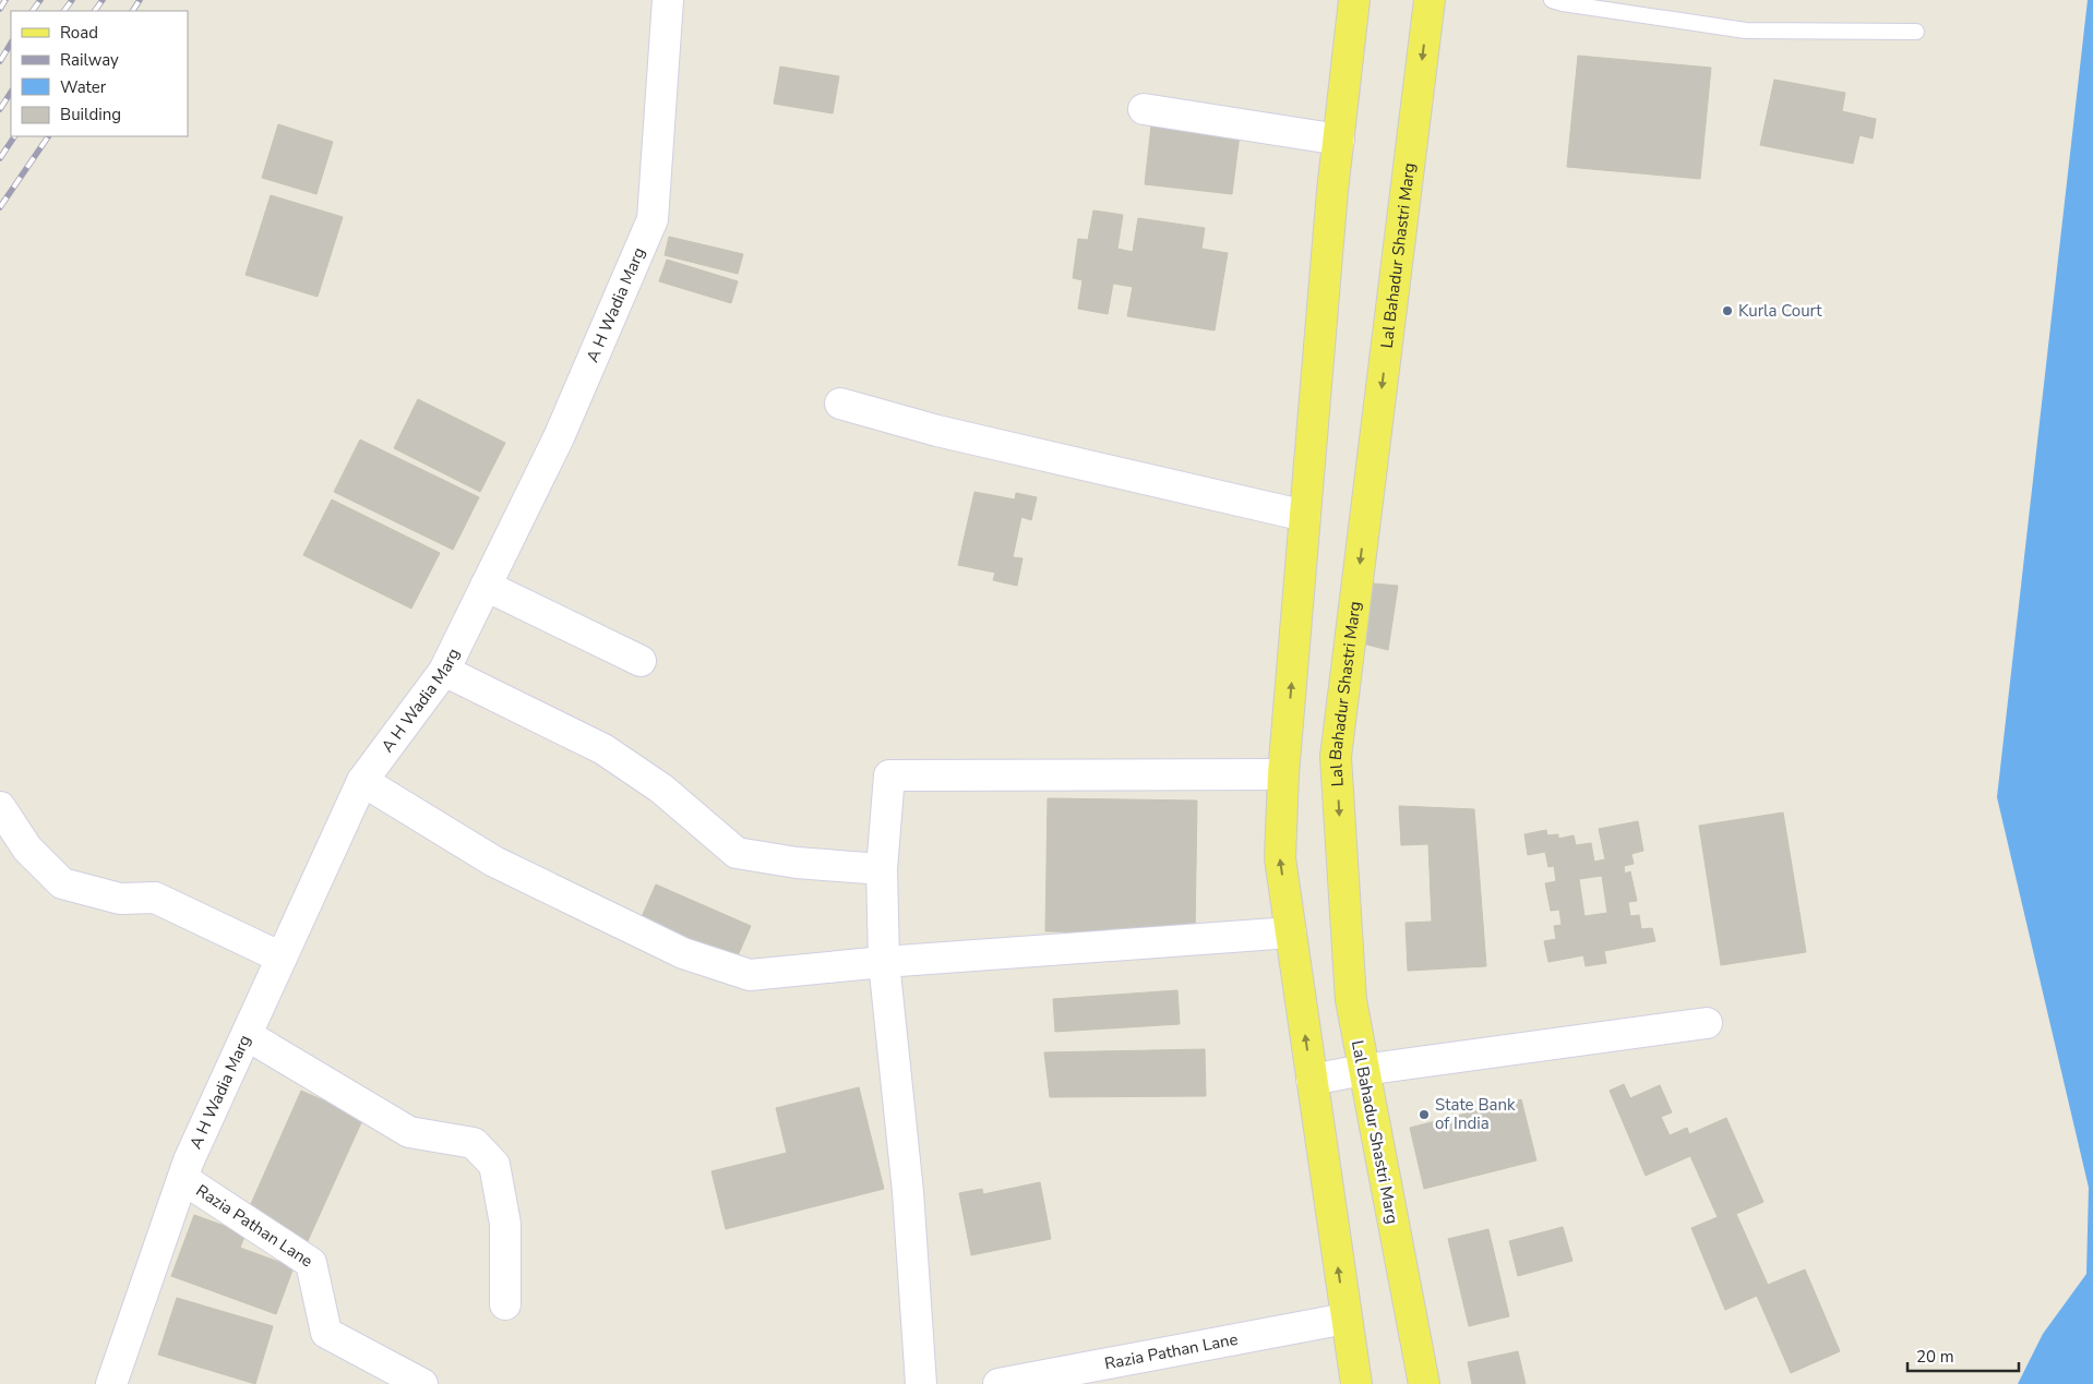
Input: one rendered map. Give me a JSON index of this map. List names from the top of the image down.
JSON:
{
  "streets": {
    "main road": ["Lal Bahadur Shastri Marg"],
    "street": ["A H Wadia Marg", "Razia Pathan Lane"]
  },
  "crossings": [
    ["A H Wadia Marg", "Razia Pathan Lane"]
  ],
  "places": ["Kurla Court", "State Bank of India"],
  "legend": [
    "Road",
    "Railway",
    "Water",
    "Building"
  ],
  "scale_bar": "20 m"
}
